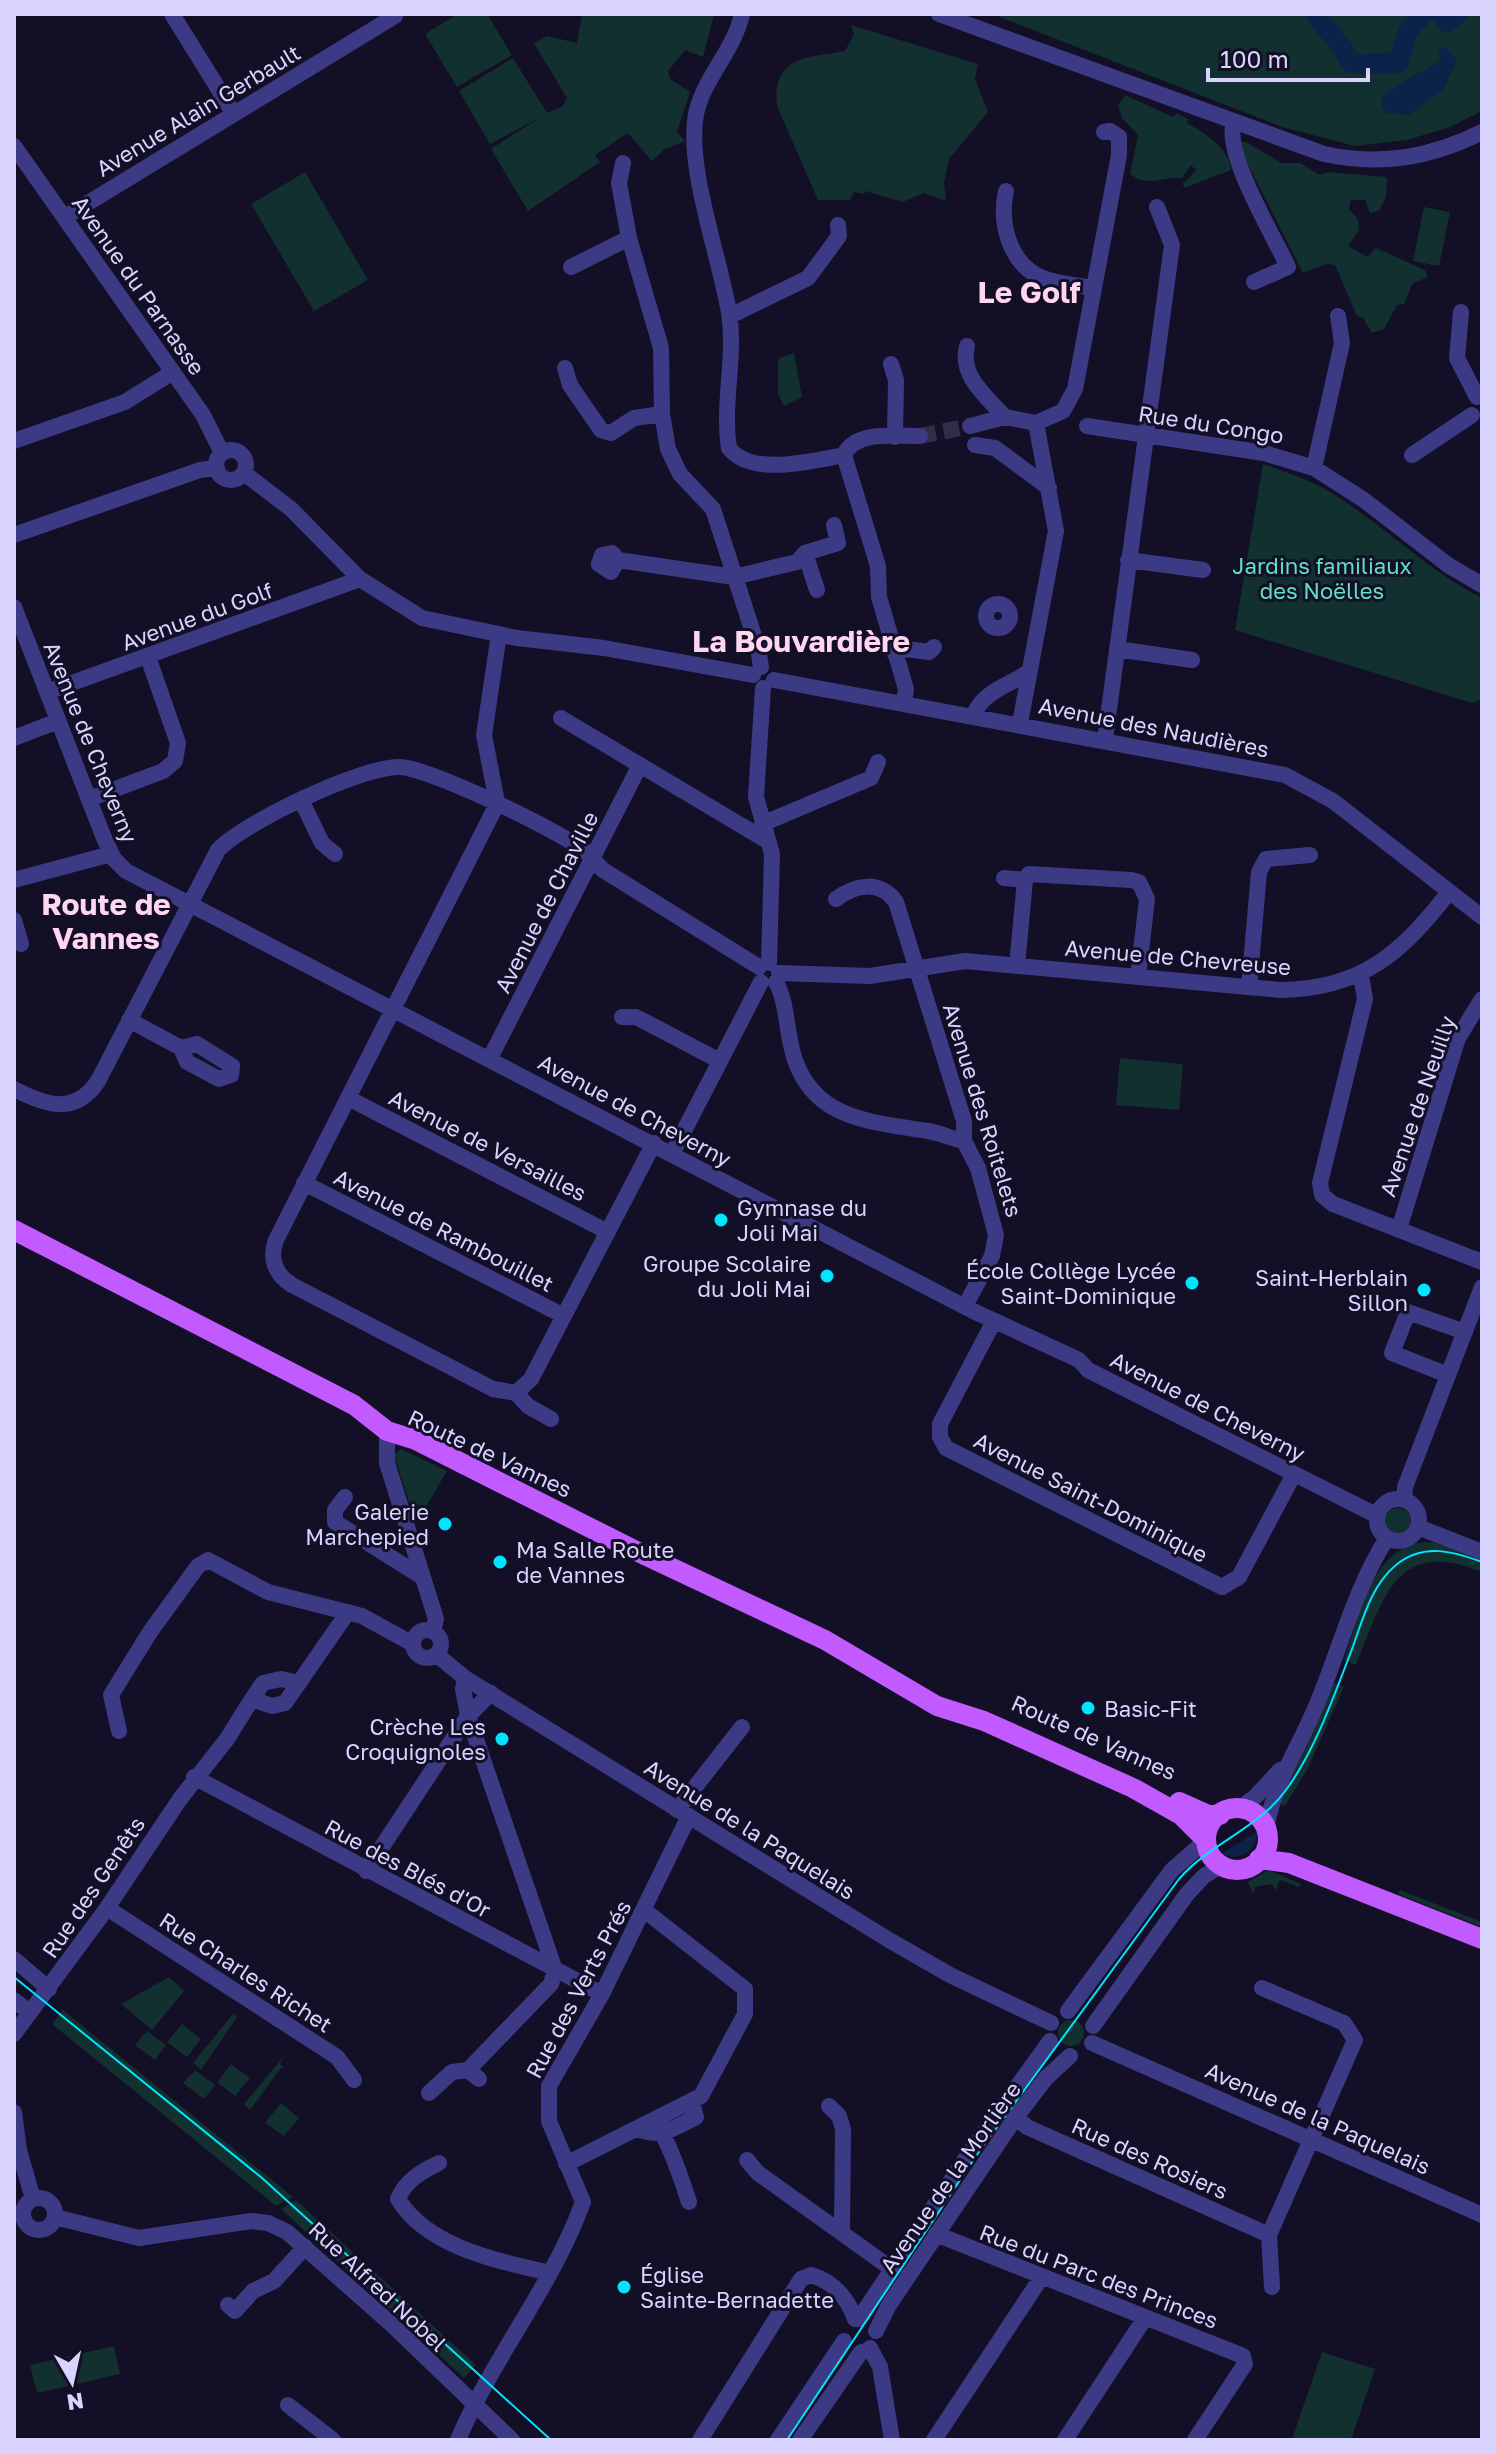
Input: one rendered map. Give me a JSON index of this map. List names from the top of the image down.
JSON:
{
  "streets": {
    "main road": ["Route de Vannes"],
    "street": [
      "Avenue Alain Gerbault",
      "Avenue du Parnasse",
      "Rue du Congo",
      "Avenue du Golf",
      "Avenue des Naudières",
      "Avenue de Cheverny",
      "Avenue de Chaville",
      "Avenue de Chevreuse",
      "Avenue de Neuilly",
      "Avenue des Roitelets",
      "Avenue de Versailles",
      "Avenue de Rambouillet",
      "Avenue Saint-Dominique",
      "Avenue de la Paquelais",
      "Rue des Blés d'Or",
      "Rue des Genêts",
      "Rue Charles Richet",
      "Rue des Verts Prés",
      "Rue des Rosiers",
      "Avenue de la Morlière",
      "Rue du Parc des Princes",
      "Rue Alfred Nobel"
    ]
  },
  "crossings": [
    ["Avenue Alain Gerbault", "Avenue du Parnasse"],
    ["Avenue du Parnasse", "Avenue des Naudières"],
    ["Avenue du Golf", "Avenue des Naudières"],
    ["Avenue du Golf", "Avenue de Cheverny"],
    ["Avenue des Naudières", "Avenue de Chevreuse"],
    ["Avenue de Cheverny", "Avenue de Chaville"],
    ["Avenue de Cheverny", "Avenue des Roitelets"],
    ["Avenue de Cheverny", "Avenue Saint-Dominique"],
    ["Avenue de Chevreuse", "Avenue des Roitelets"],
    ["Avenue de la Paquelais", "Rue des Verts Prés"],
    ["Avenue de la Paquelais", "Avenue de la Morlière"],
    ["Rue des Blés d'Or", "Rue des Genêts"],
    ["Rue des Blés d'Or", "Rue des Verts Prés"],
    ["Rue des Genêts", "Rue Charles Richet"],
    ["Rue des Verts Prés", "Rue Alfred Nobel"],
    ["Rue des Rosiers", "Avenue de la Morlière"],
    ["Avenue de la Morlière", "Rue du Parc des Princes"]
  ],
  "districts": ["Le Golf", "La Bouvardière", "Route de Vannes"],
  "parks": ["Jardins familiaux des Noëlles"],
  "places": [
    "Gymnase du Joli Mai",
    "Groupe Scolaire du Joli Mai",
    "École Collège Lycée Saint-Dominique",
    "Saint-Herblain Sillon",
    "Galerie Marchepied",
    "Ma Salle Route de Vannes",
    "Basic-Fit",
    "Crèche Les Croquignoles",
    "Église Sainte-Bernadette"
  ],
  "scale_bar": "100 m",
  "north": "bottom"
}
